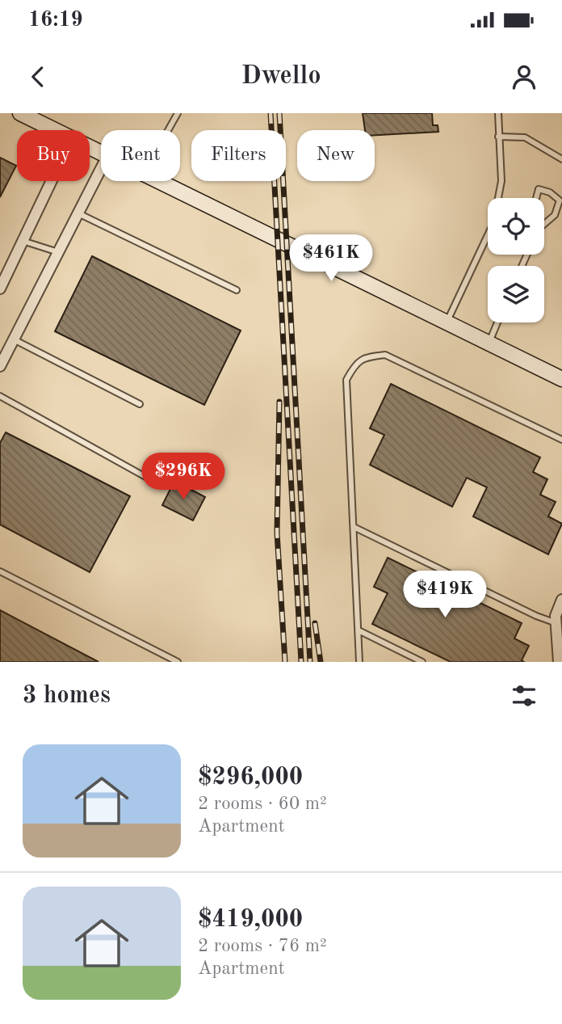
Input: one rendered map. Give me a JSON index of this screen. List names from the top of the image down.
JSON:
{
  "page": {
    "status": "16:19",
    "header": "Dwello",
    "chip": [
      "Buy",
      "Rent",
      "Filters",
      "New"
    ],
    "price": ["$461K", "$296K", "$419K"],
    "heading": "3 homes",
    "list": [
      {
        "name": "$296,000",
        "note": "2 rooms · 60 m² · Apartment"
      },
      {
        "name": "$419,000",
        "note": "2 rooms · 76 m² · Apartment"
      }
    ]
  }
}
